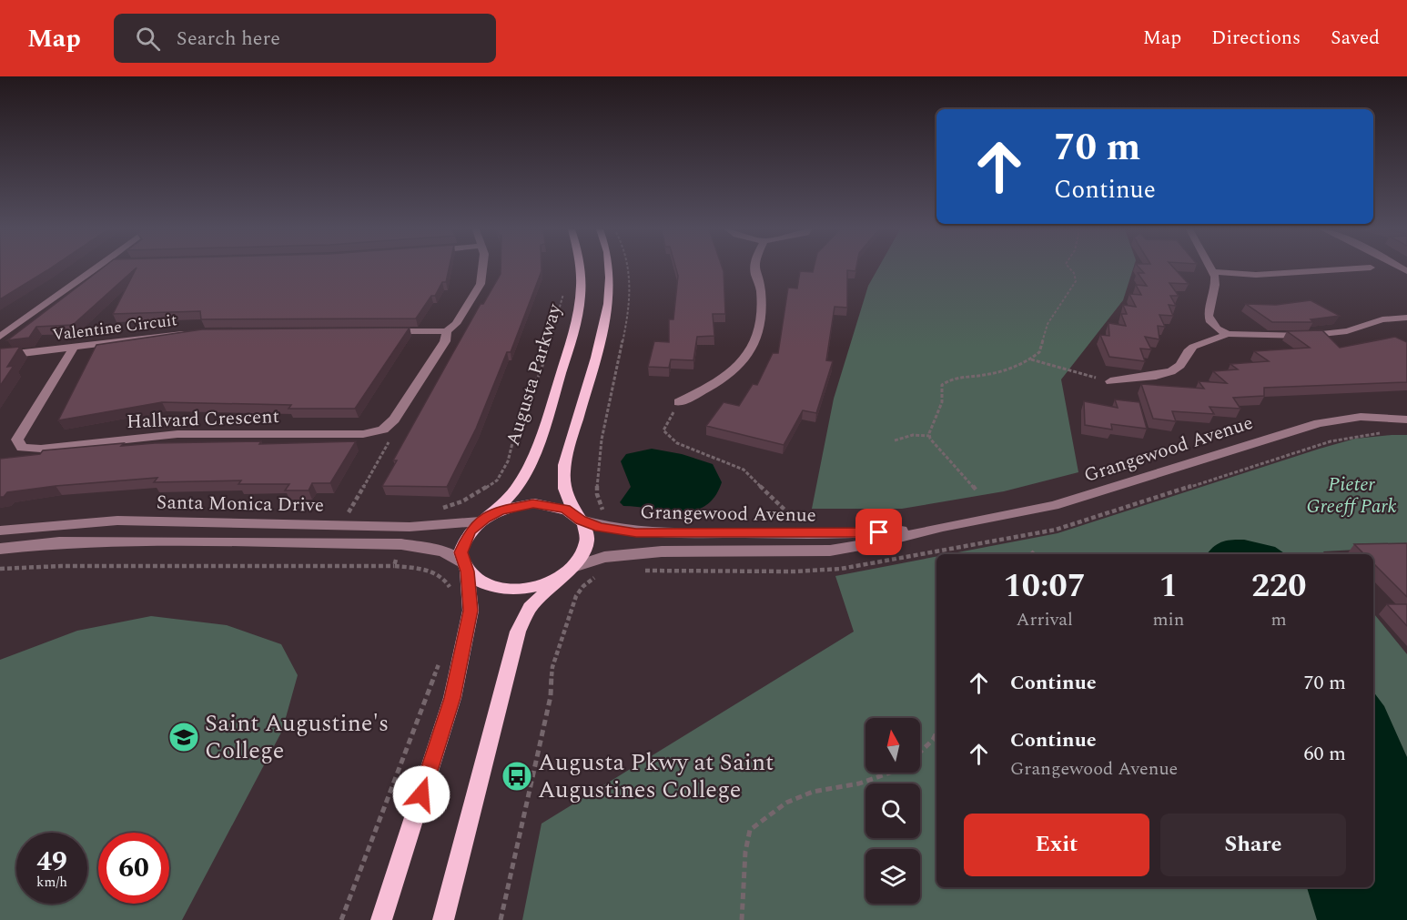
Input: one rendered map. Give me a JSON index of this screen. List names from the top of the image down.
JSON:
{
  "streets": {
    "main road": ["Augusta Parkway"],
    "street": [
      "Valentine Circuit",
      "Hallvard Crescent",
      "Grangewood Avenue",
      "Santa Monica Drive"
    ]
  },
  "crossings": [
    ["Valentine Circuit", "Hallvard Crescent"],
    ["Augusta Parkway", "Grangewood Avenue"],
    ["Augusta Parkway", "Santa Monica Drive"],
    ["Grangewood Avenue", "Santa Monica Drive"]
  ],
  "parks": ["Pieter Greeff Park"],
  "places": {
    "school or university": ["Saint Augustine's College"],
    "bus stop": ["Augusta Pkwy at Saint Augustines College"]
  },
  "north": "top",
  "page": {
    "header": "Map",
    "search": "Search here",
    "nav": ["Map", "Directions", "Saved"],
    "turn": ["70 m", "Continue"],
    "eta": [
      "10:07",
      "Arrival",
      "1",
      "min",
      "220",
      "m"
    ],
    "list": [
      {
        "name": "Continue",
        "value": "70 m"
      },
      {
        "name": "Continue",
        "note": "Grangewood Avenue",
        "value": "60 m"
      }
    ],
    "buttons": ["Exit", "Share"],
    "speed": "49 km/h",
    "limit": "60"
  }
}
